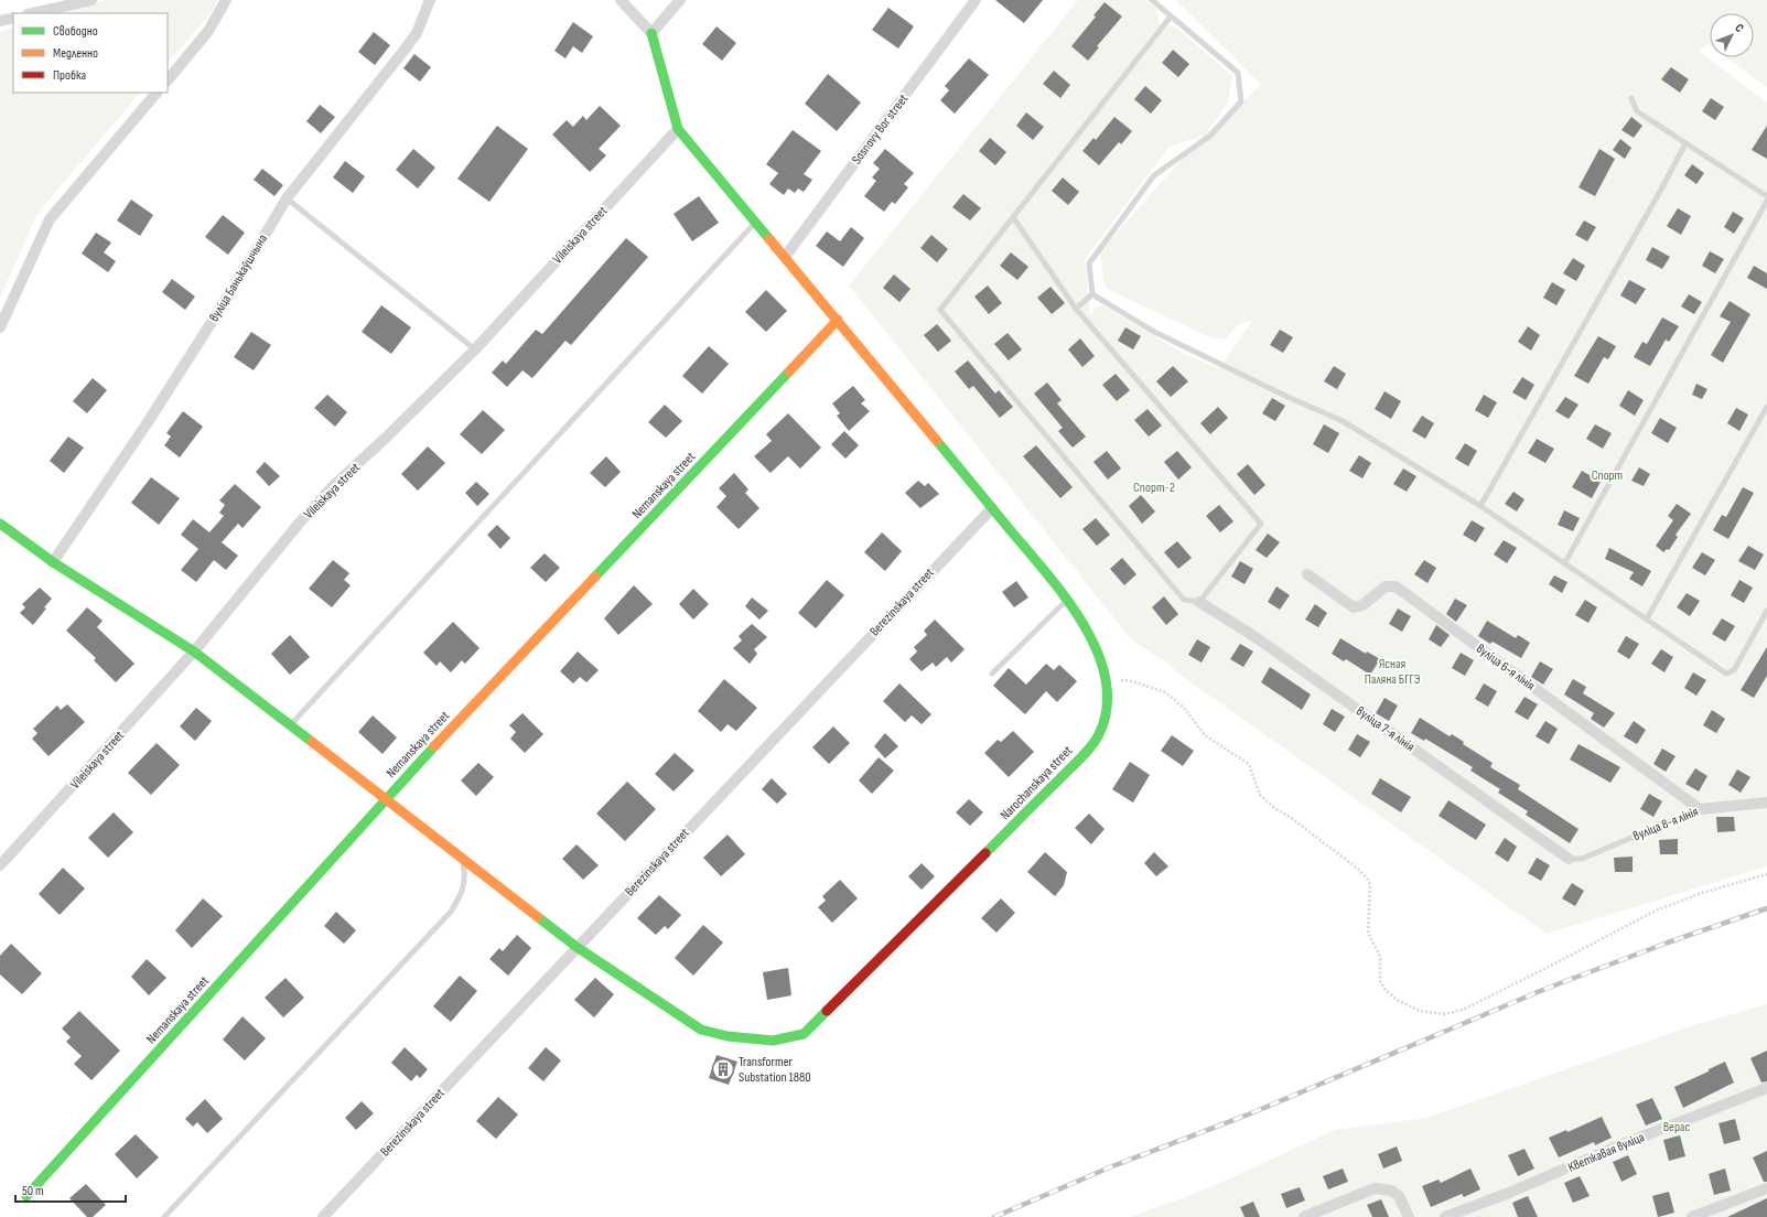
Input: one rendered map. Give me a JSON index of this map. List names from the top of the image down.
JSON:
{
  "streets": {
    "street": [
      "Sosnovy Bor street",
      "Vileiskaya street",
      "вуліца Банькаўшчына",
      "Nemanskaya street",
      "Berezinskaya street",
      "вуліца 6-я лінія",
      "вуліца 7-я лінія",
      "Narochanskaya street",
      "вуліца 8-я лінія",
      "Кветкавая вуліца"
    ]
  },
  "crossings": [
    ["Sosnovy Bor street", "Narochanskaya street"],
    ["Vileiskaya street", "Narochanskaya street"],
    ["Nemanskaya street", "Narochanskaya street"],
    ["Berezinskaya street", "Narochanskaya street"],
    ["вуліца 6-я лінія", "вуліца 8-я лінія"],
    ["вуліца 7-я лінія", "вуліца 8-я лінія"]
  ],
  "parks": [
    "Спорт",
    "Спорт-2",
    "Ясная Паляна БГГЭ",
    "Верас"
  ],
  "places": {
    "building": ["Transformer Substation 1880"]
  },
  "legend": ["Свободно", "Медленно", "Пробка"],
  "scale_bar": "50 m",
  "north": "top right"
}
